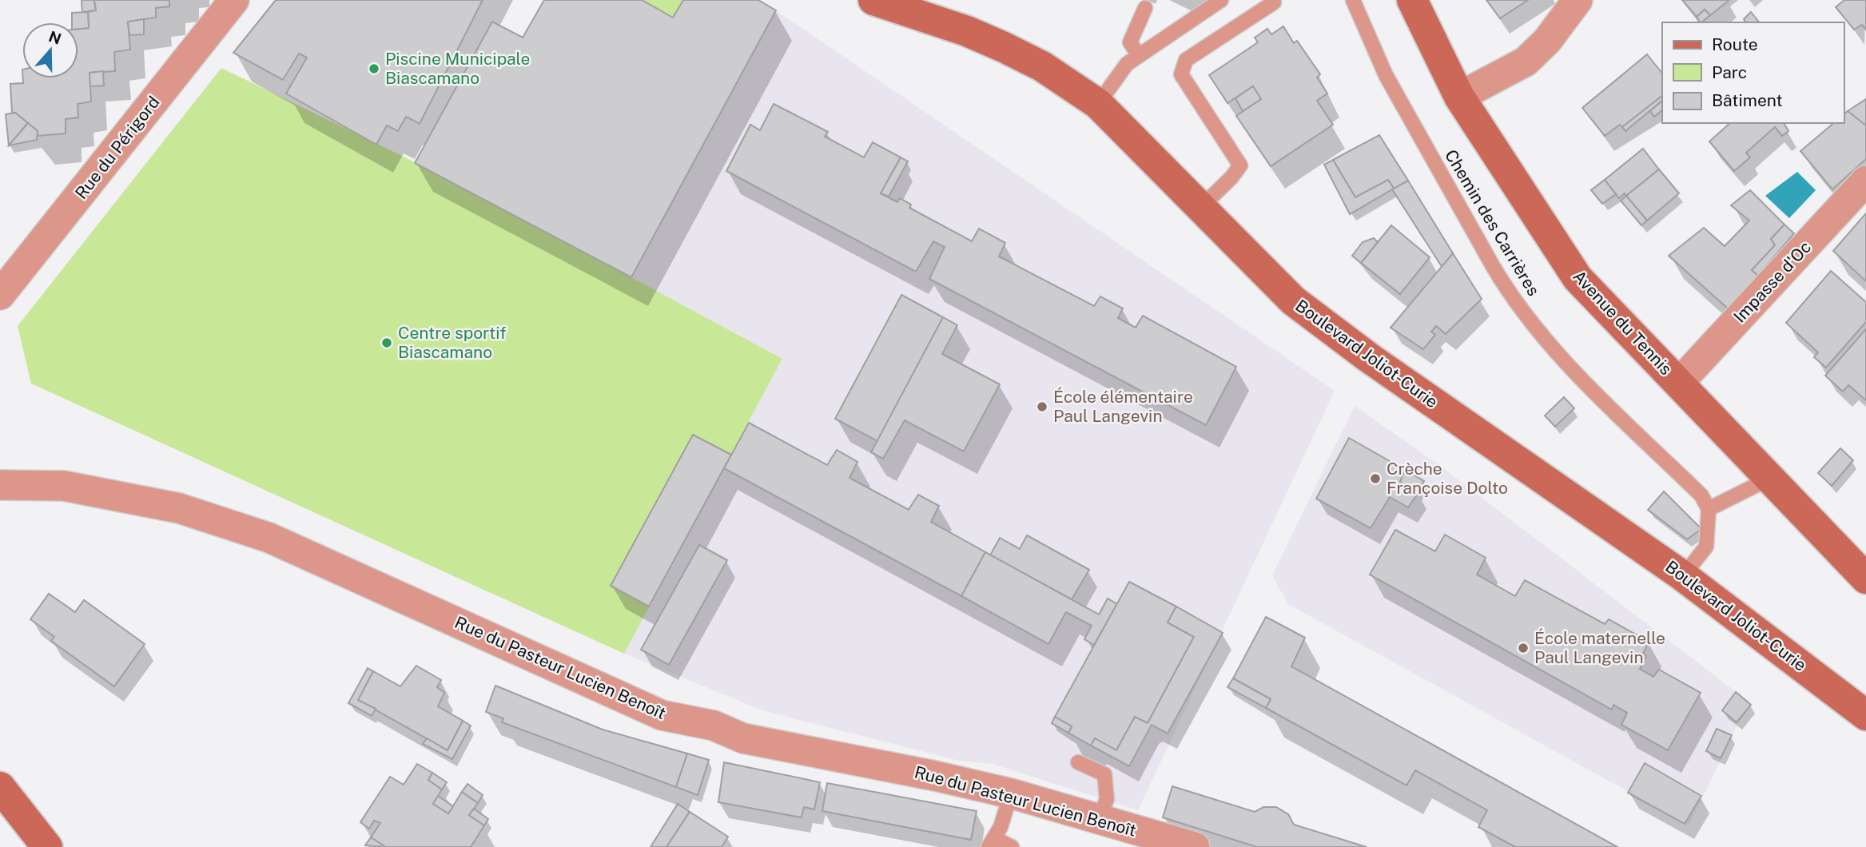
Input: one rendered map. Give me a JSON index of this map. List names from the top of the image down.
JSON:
{
  "streets": {
    "main road": ["Avenue du Tennis", "Boulevard Joliot-Curie"],
    "street": ["Rue du Périgord", "Impasse d'Oc", "Rue du Pasteur Lucien Benoît"],
    "lane": ["Chemin des Carrières"]
  },
  "crossings": [
    ["Impasse d'Oc", "Avenue du Tennis"]
  ],
  "places": [
    "Piscine Municipale Biascamano",
    "Centre sportif Biascamano",
    "École élémentaire Paul Langevin",
    "Crèche Françoise Dolto",
    "École maternelle Paul Langevin"
  ],
  "legend": ["Route", "Parc", "Bâtiment"],
  "north": "top"
}
